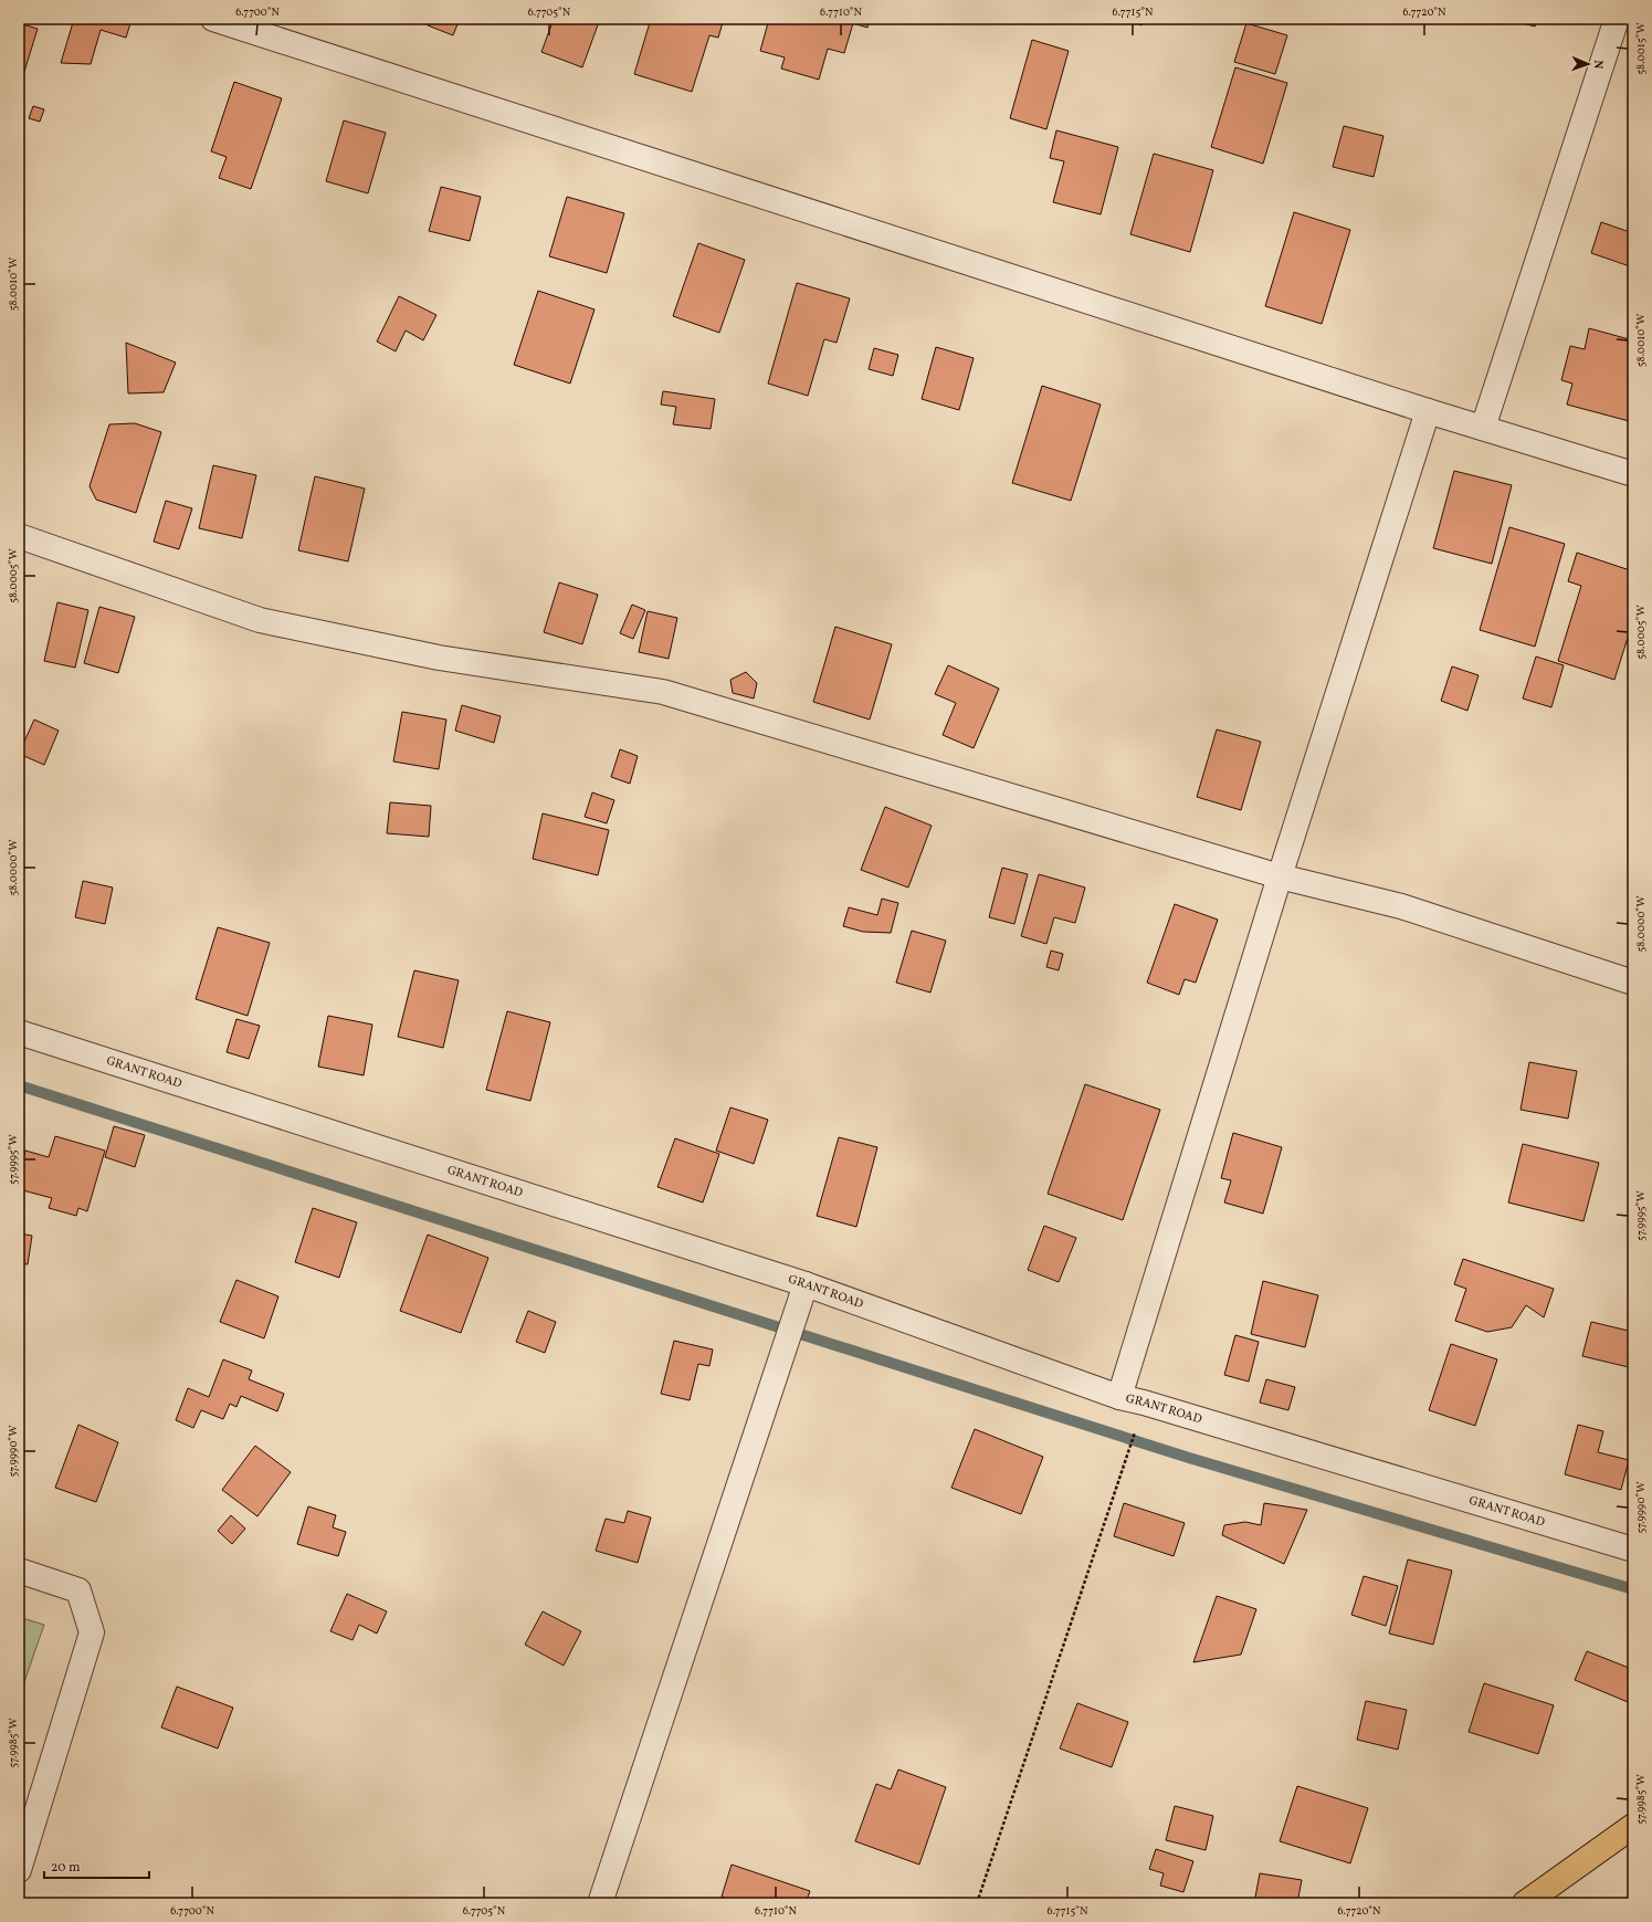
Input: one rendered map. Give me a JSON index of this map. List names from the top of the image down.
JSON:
{
  "streets": {
    "street": ["GRANT ROAD"]
  },
  "scale_bar": "20 m",
  "north": "right",
  "coordinates": [
    "6.7700°N",
    "6.7705°N",
    "6.7710°N",
    "6.7715°N",
    "6.7720°N",
    "58.0015°W",
    "58.0010°W",
    "58.0005°W",
    "58.0000°W",
    "57.9995°W",
    "57.9990°W",
    "57.9985°W"
  ]
}
